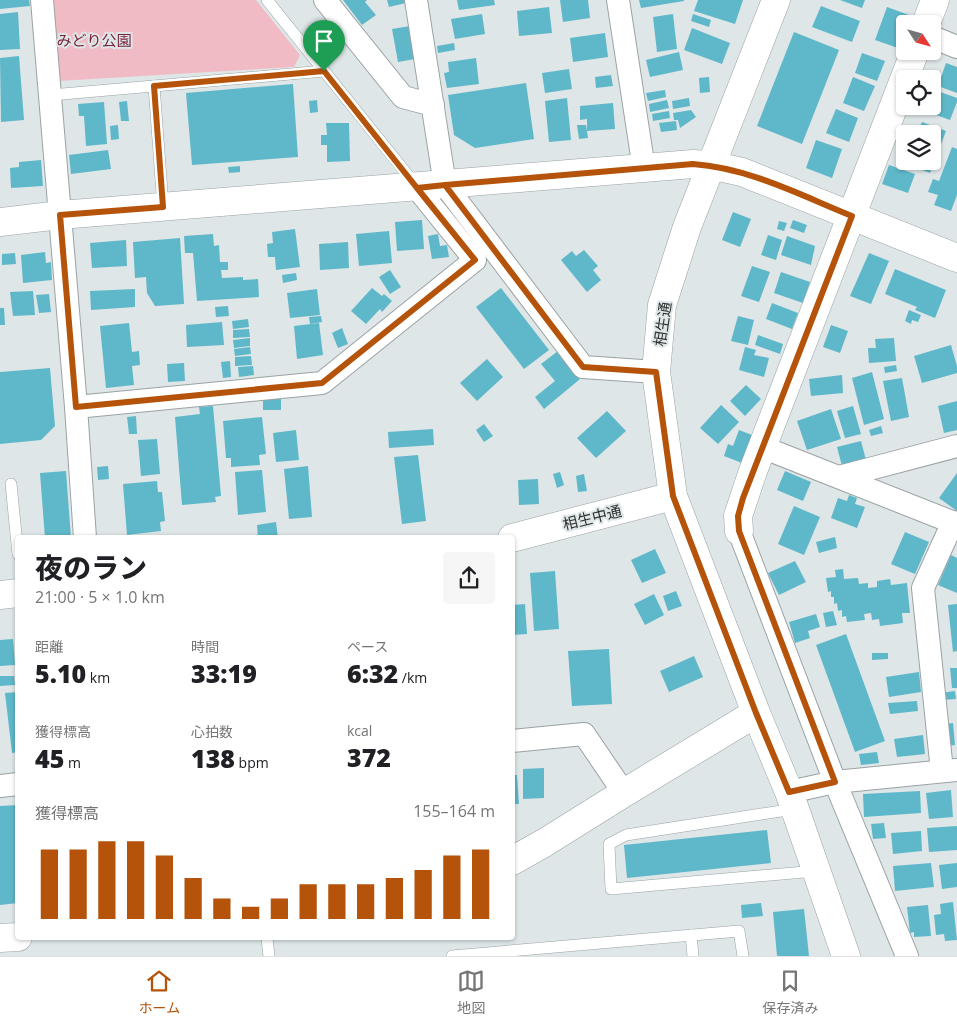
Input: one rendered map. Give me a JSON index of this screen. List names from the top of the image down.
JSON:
{
  "streets": {
    "street": ["相生通", "相生中通"]
  },
  "crossings": [
    ["相生通", "相生中通"]
  ],
  "parks": ["みどり公園"],
  "north": "bottom right",
  "page": {
    "heading": ["夜のラン", "21:00 · 5 × 1.0 km"],
    "stats": [
      ["距離", "5.10 km"],
      ["時間", "33:19"],
      ["ペース", "6:32 /km"],
      ["獲得標高", "45 m"],
      ["心拍数", "138 bpm"],
      ["kcal", "372"]
    ],
    "chart": ["獲得標高", "155–164 m"],
    "tabs": ["ホーム", "地図", "保存済み"]
  }
}
